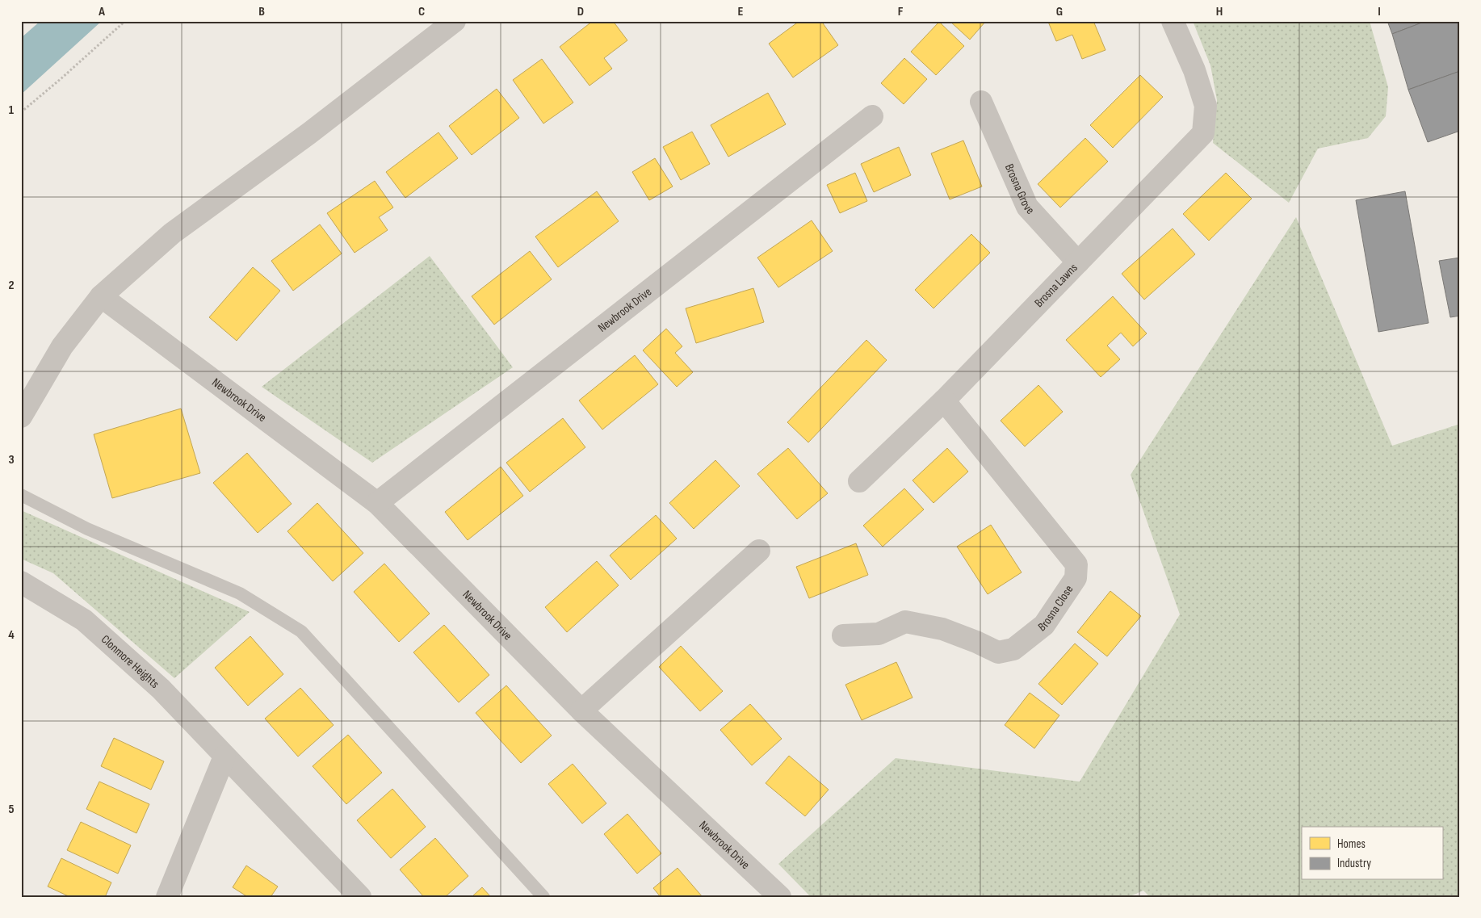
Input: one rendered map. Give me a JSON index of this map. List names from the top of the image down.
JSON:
{
  "streets": {
    "street": [
      "Brosna Grove",
      "Brosna Lawns",
      "Newbrook Drive",
      "Brosna Close",
      "Clonmore Heights"
    ]
  },
  "crossings": [
    ["Brosna Grove", "Brosna Lawns"],
    ["Brosna Lawns", "Brosna Close"]
  ],
  "legend": ["Homes", "Industry"],
  "grid": {
    "columns": [
      "A",
      "B",
      "C",
      "D",
      "E",
      "F",
      "G",
      "H",
      "I"
    ],
    "rows": [
      "1",
      "2",
      "3",
      "4",
      "5"
    ]
  }
}
